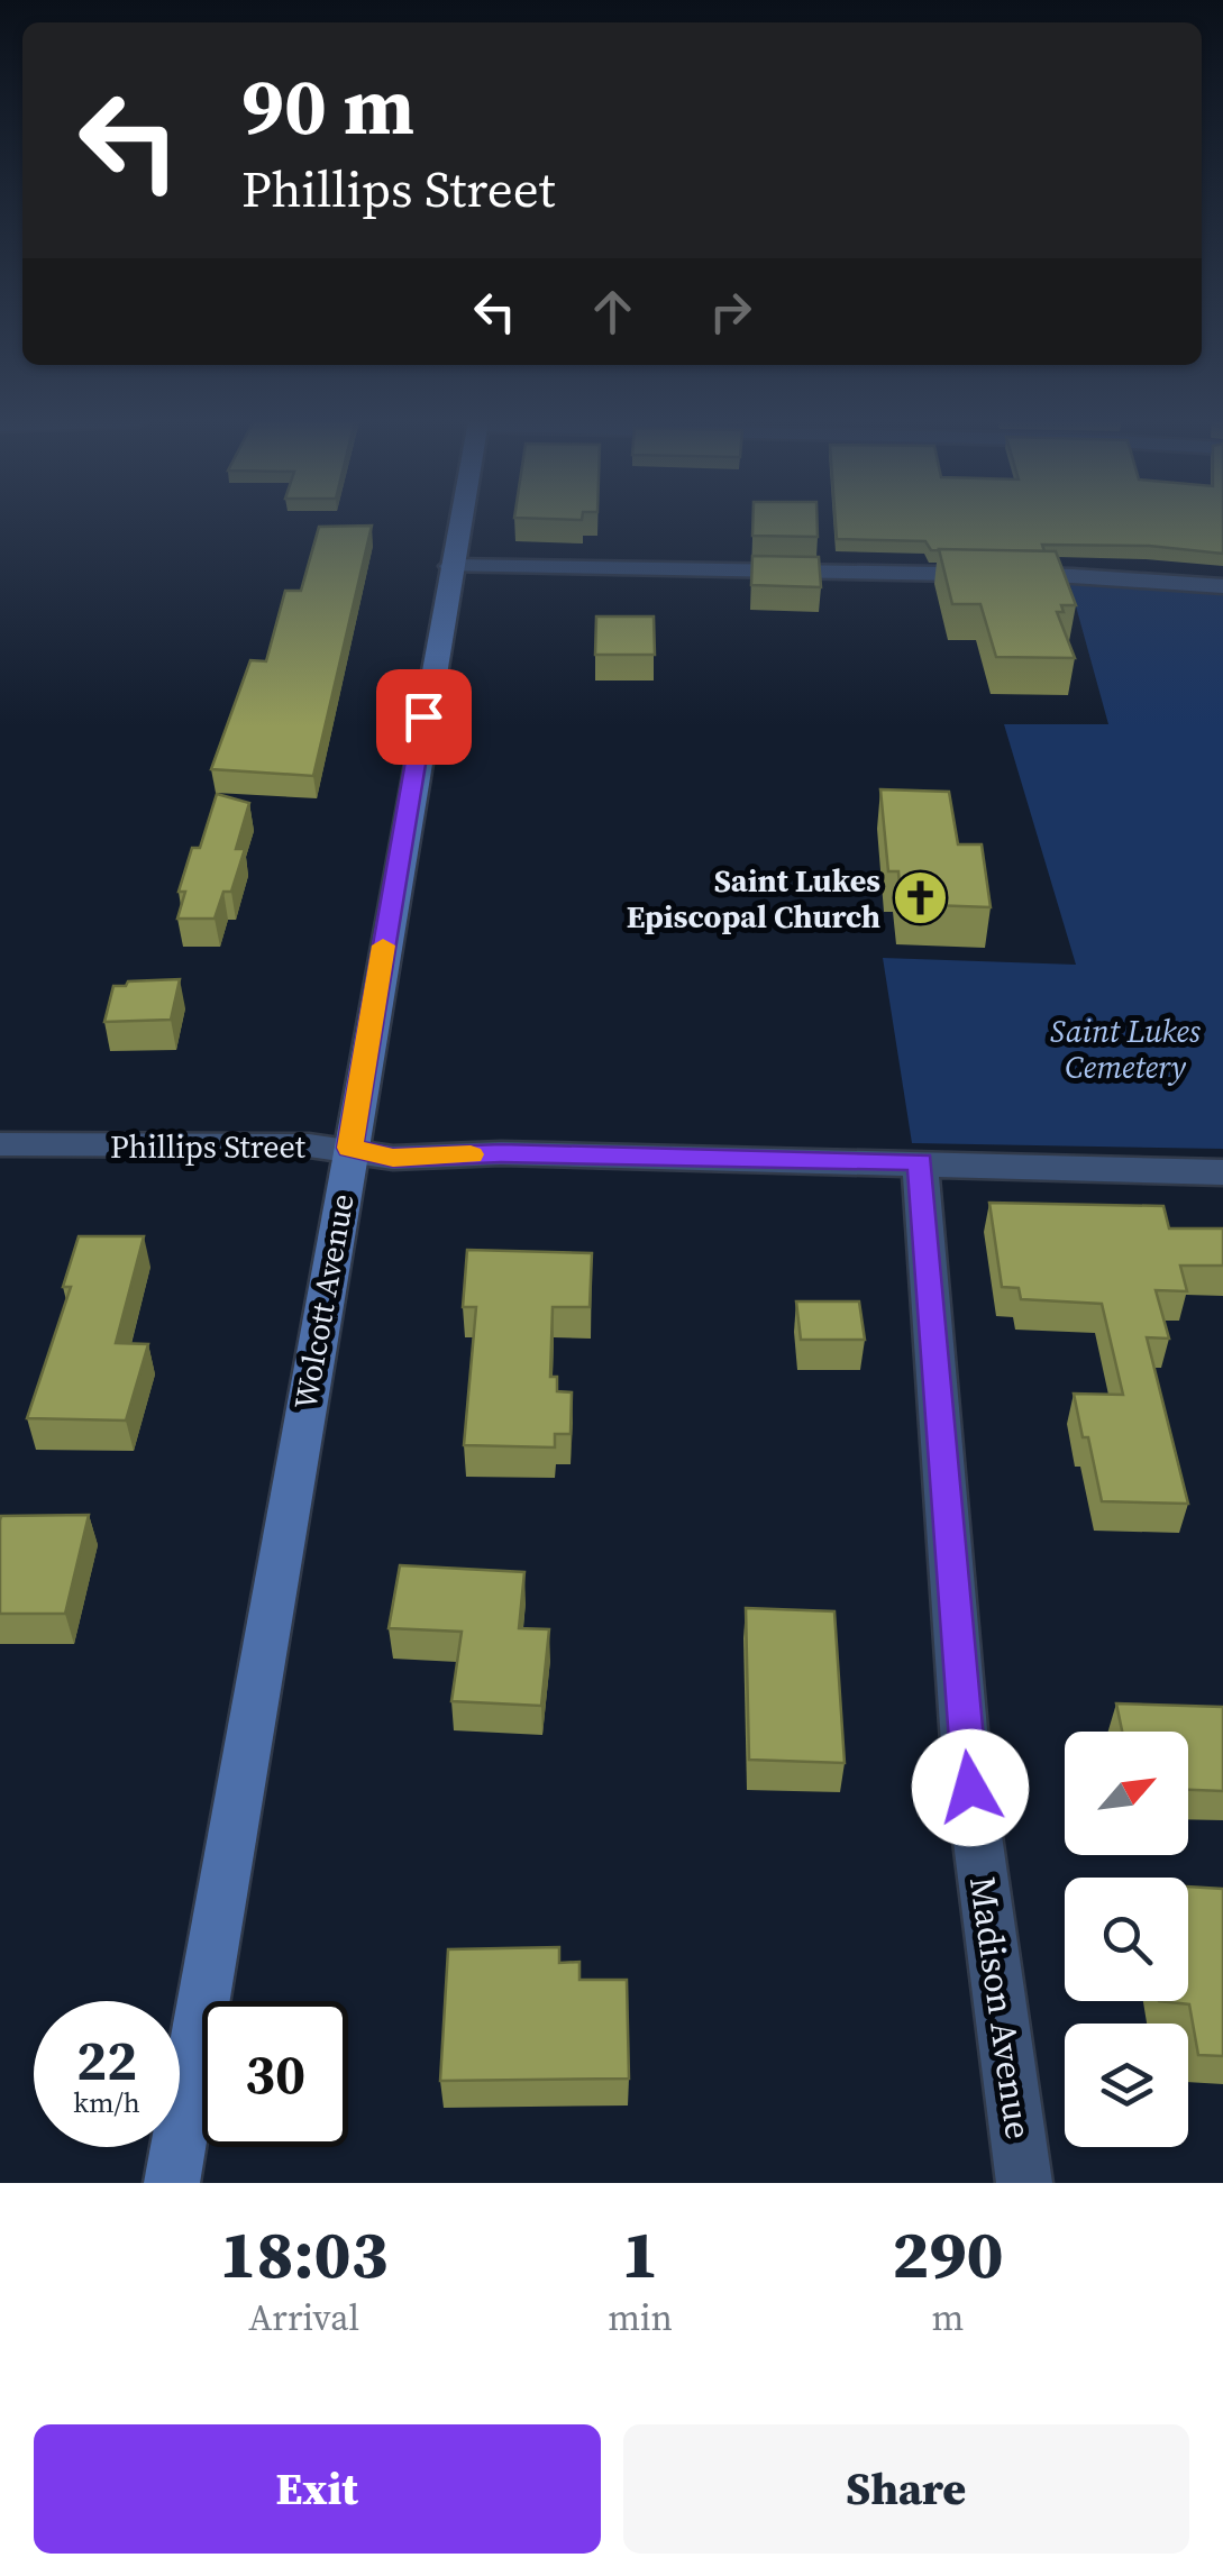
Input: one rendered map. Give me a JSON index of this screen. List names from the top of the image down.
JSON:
{
  "streets": {
    "main road": ["Wolcott Avenue"],
    "street": ["Phillips Street", "Madison Avenue"]
  },
  "crossings": [
    ["Phillips Street", "Wolcott Avenue"],
    ["Phillips Street", "Madison Avenue"]
  ],
  "parks": ["Saint Lukes Cemetery"],
  "places": {
    "church": ["Saint Lukes Episcopal Church"]
  },
  "north": "top right",
  "page": {
    "turn": ["90 m", "Phillips Street"],
    "speed": "22 km/h",
    "limit": "30",
    "eta": [
      "18:03",
      "Arrival",
      "1",
      "min",
      "290",
      "m"
    ],
    "buttons": ["Exit", "Share"]
  }
}
